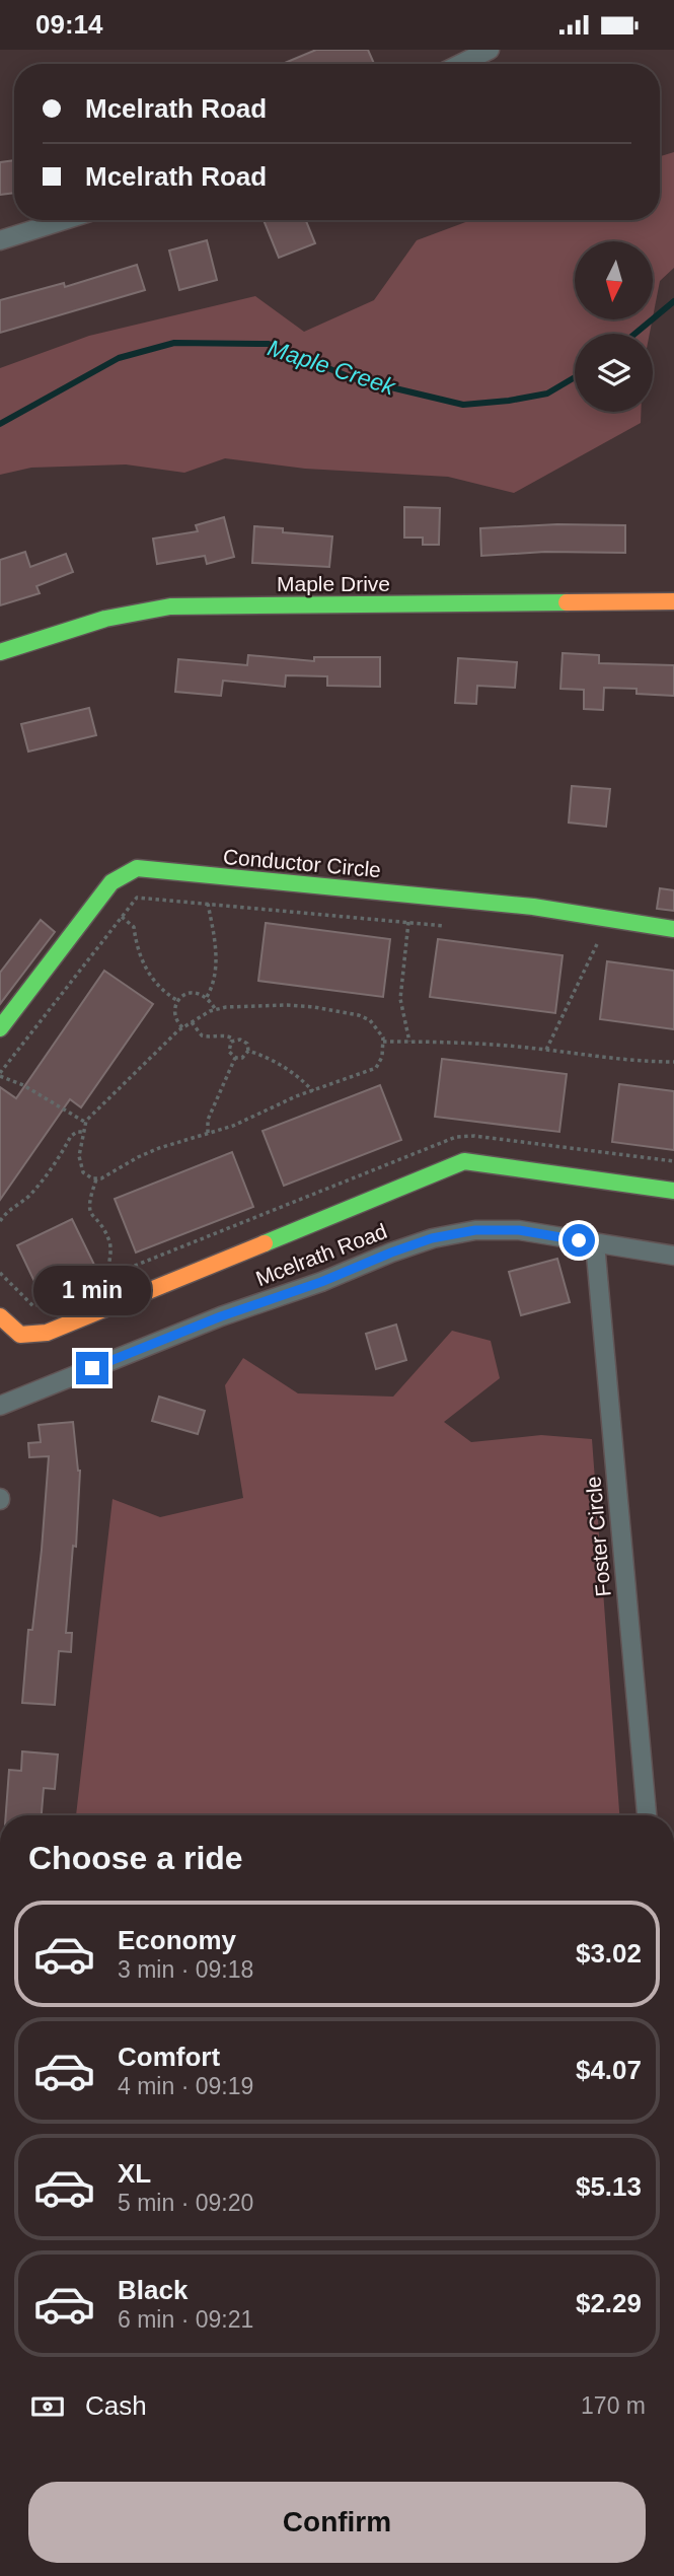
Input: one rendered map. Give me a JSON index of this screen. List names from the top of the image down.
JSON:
{
  "streets": {
    "street": [
      "Maple Drive",
      "Conductor Circle",
      "Mcelrath Road",
      "Foster Circle"
    ]
  },
  "crossings": [
    ["Mcelrath Road", "Foster Circle"]
  ],
  "water": ["Maple Creek"],
  "north": "bottom",
  "page": {
    "status": "09:14",
    "banner": ["Mcelrath Road", "Mcelrath Road"],
    "bubble": "1 min",
    "heading": "Choose a ride",
    "list": [
      {
        "name": "Economy",
        "note": "3 min · 09:18",
        "value": "$3.02"
      },
      {
        "name": "Comfort",
        "note": "4 min · 09:19",
        "value": "$4.07"
      },
      {
        "name": "XL",
        "note": "5 min · 09:20",
        "value": "$5.13"
      },
      {
        "name": "Black",
        "note": "6 min · 09:21",
        "value": "$2.29"
      }
    ],
    "pay": ["Cash", "170 m"],
    "buttons": "Confirm"
  }
}
